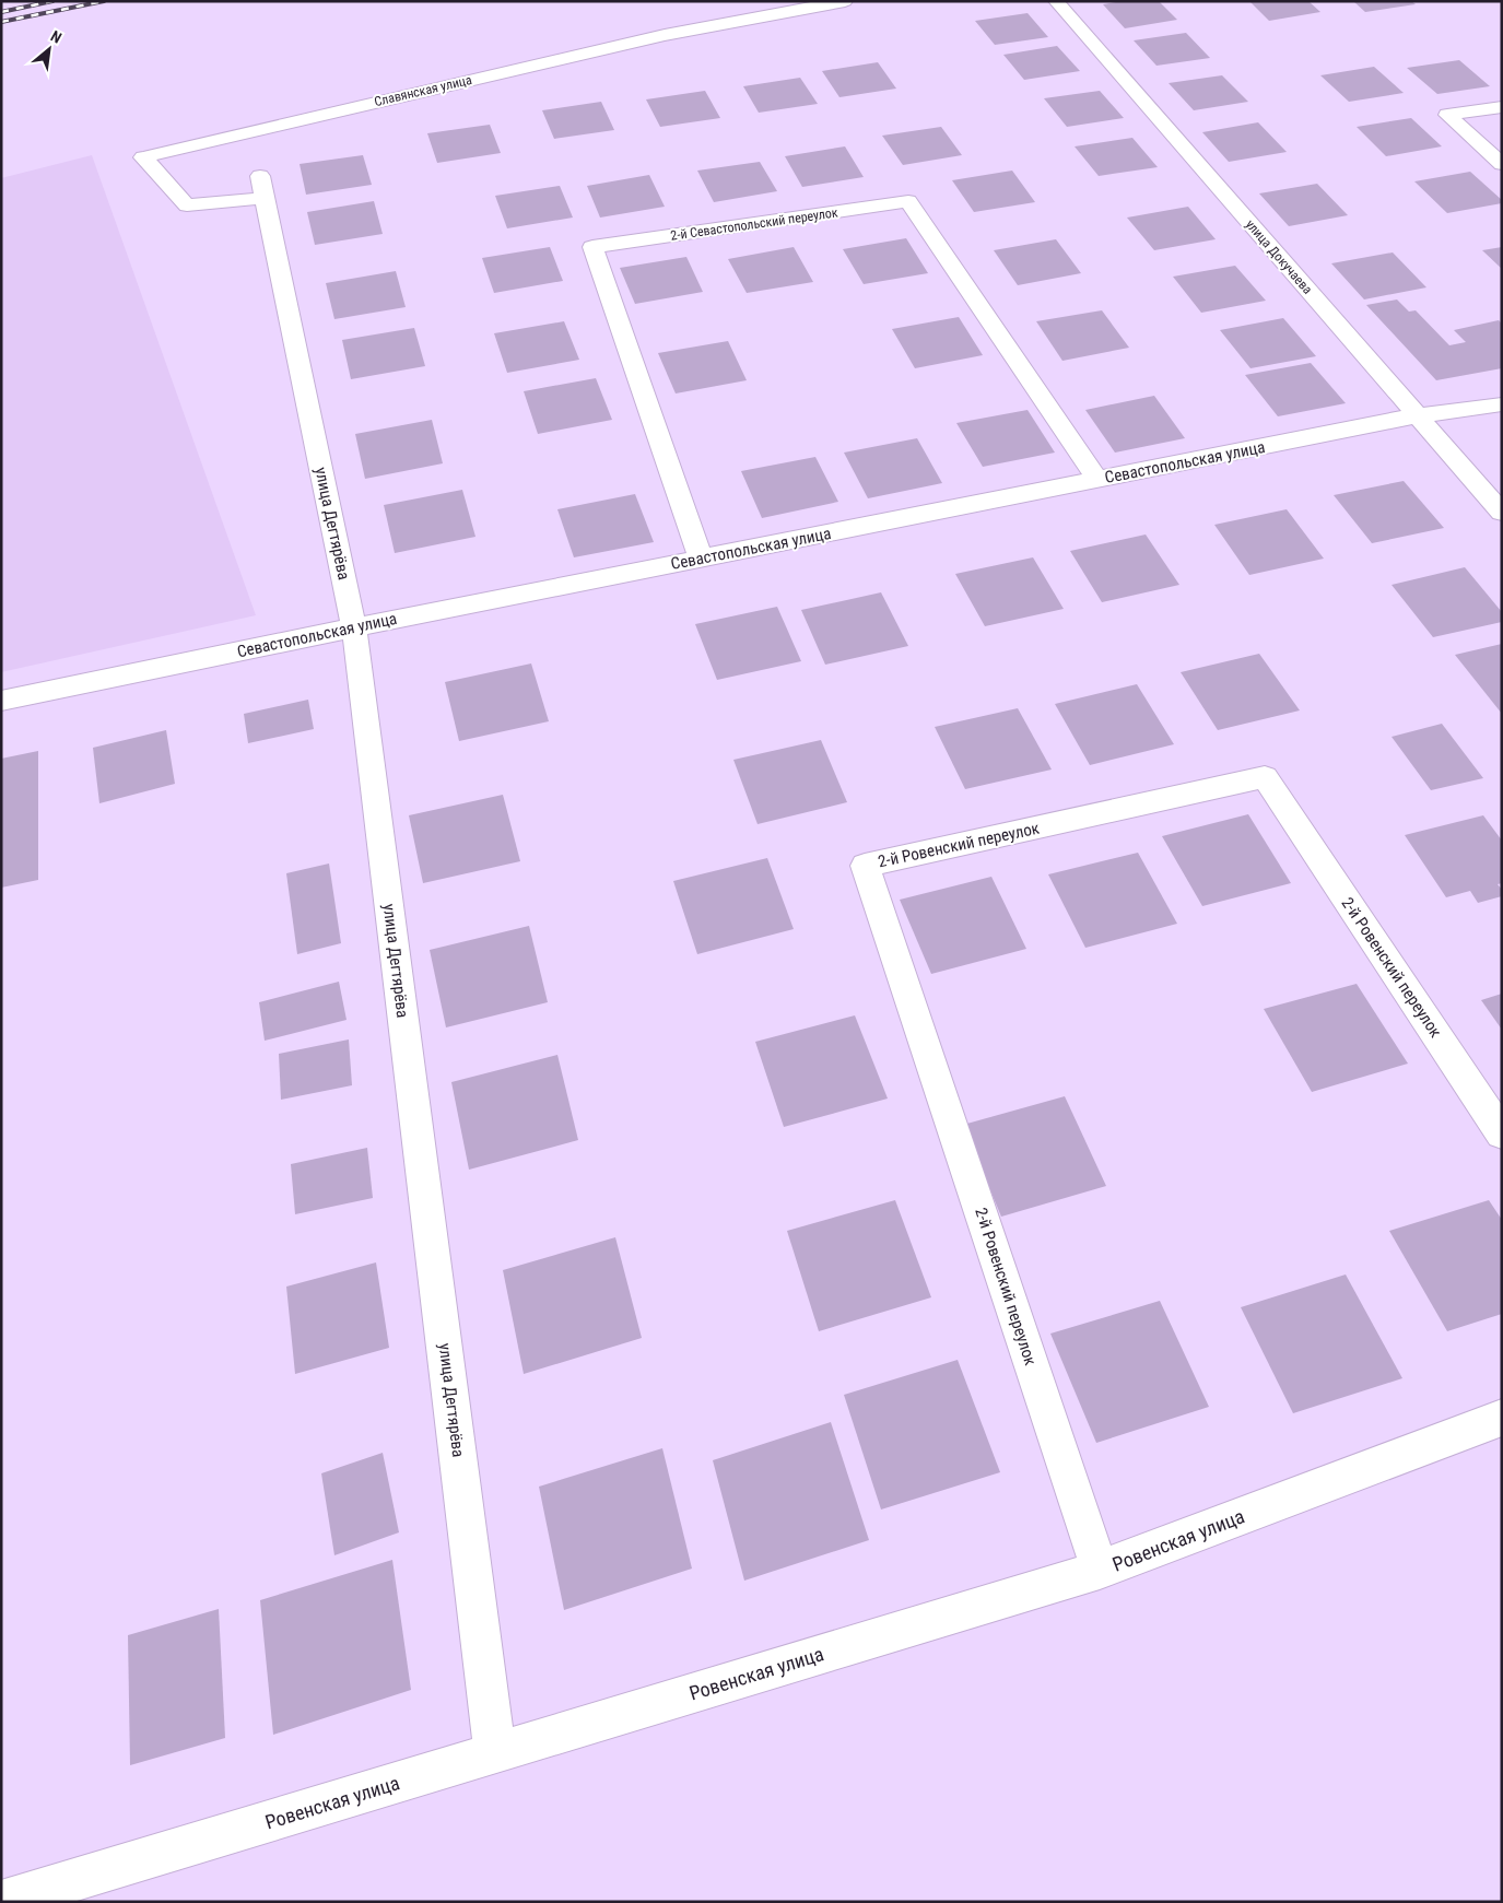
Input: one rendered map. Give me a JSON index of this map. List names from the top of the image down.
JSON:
{
  "streets": {
    "street": [
      "Славянская улица",
      "2-й Севастопольский переулок",
      "улица Докучаева",
      "Севастопольская улица",
      "улица Дегтярёва",
      "2-й Ровенский переулок",
      "Ровенская улица"
    ]
  },
  "crossings": [
    ["Славянская улица", "улица Дегтярёва"],
    ["2-й Севастопольский переулок", "Севастопольская улица"],
    ["улица Докучаева", "Севастопольская улица"],
    ["Севастопольская улица", "улица Дегтярёва"],
    ["улица Дегтярёва", "Ровенская улица"],
    ["2-й Ровенский переулок", "Ровенская улица"]
  ],
  "north": "top right"
}
